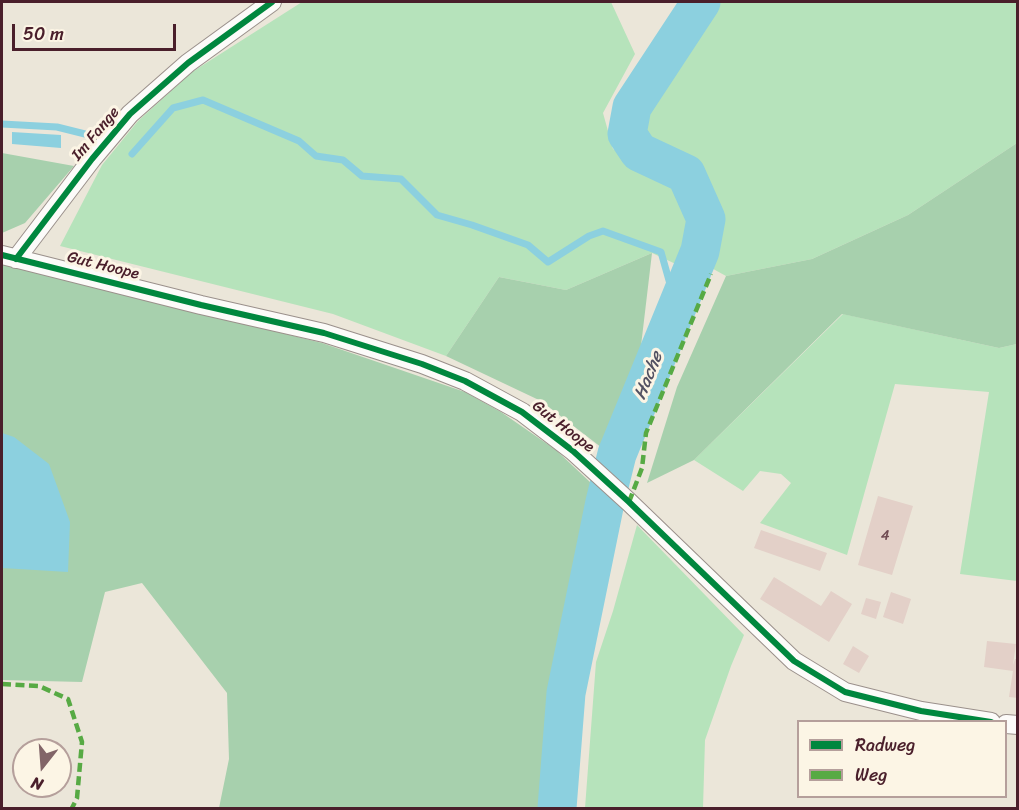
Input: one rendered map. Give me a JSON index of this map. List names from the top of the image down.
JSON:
{
  "streets": {
    "street": ["Im Fange", "Gut Hoope"]
  },
  "crossings": [
    ["Im Fange", "Gut Hoope"]
  ],
  "water": ["Hache"],
  "house_numbers": ["4"],
  "legend": ["Radweg", "Weg"],
  "scale_bar": "50 m",
  "north": "bottom"
}
